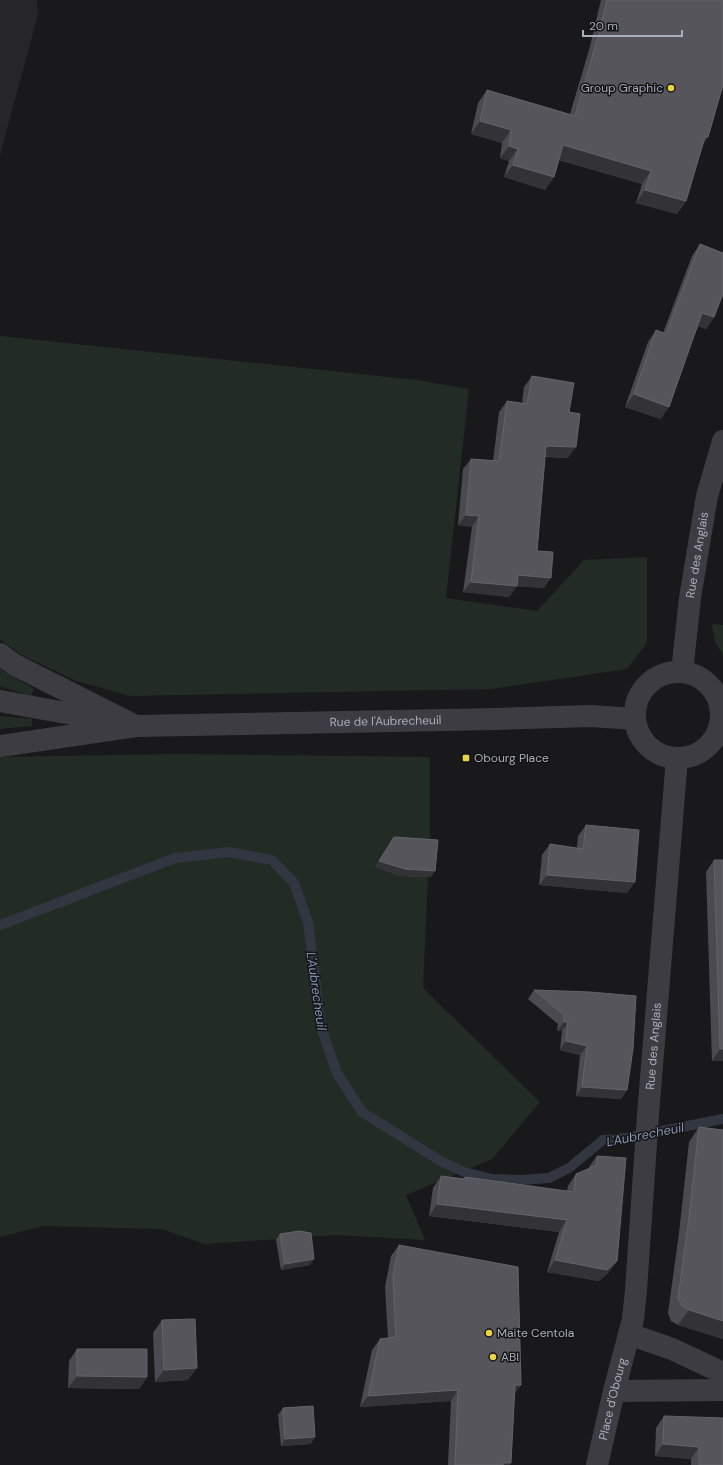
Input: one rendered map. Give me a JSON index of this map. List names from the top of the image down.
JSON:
{
  "streets": {
    "street": ["Rue des Anglais", "Rue de l'Aubrecheuil", "Place d'Obourg"]
  },
  "crossings": [
    ["Rue des Anglais", "Rue de l'Aubrecheuil"],
    ["Rue des Anglais", "Place d'Obourg"]
  ],
  "water": ["L'Aubrecheuil"],
  "places": {
    "other": ["Group Graphic", "Maite Centola", "ABI"],
    "transit": ["Obourg Place"]
  },
  "scale_bar": "20 m"
}
